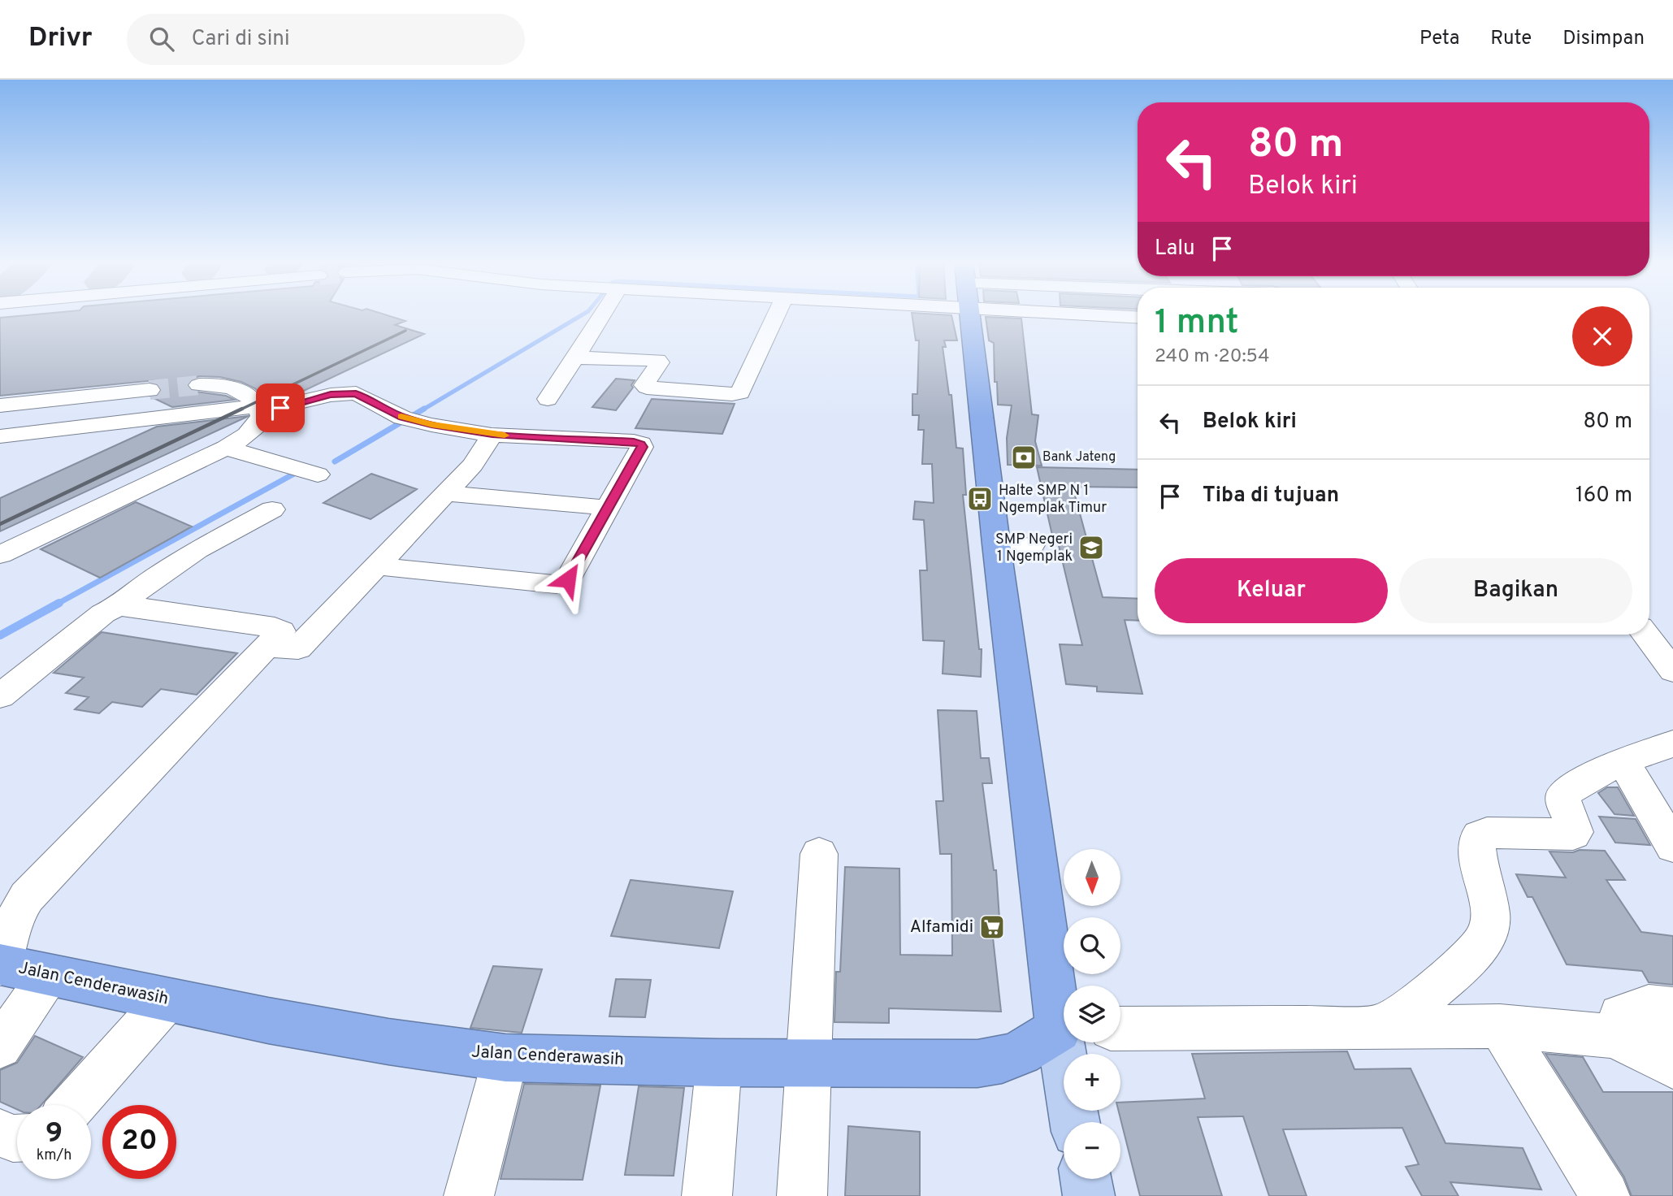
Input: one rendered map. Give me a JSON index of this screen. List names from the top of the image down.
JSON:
{
  "streets": {
    "highway": ["Jalan Cenderawasih"]
  },
  "places": {
    "bank": ["Bank Jateng"],
    "bus stop": ["Halte SMP N 1 Ngemplak Timur"],
    "school or university": ["SMP Negeri 1 Ngemplak"],
    "supermarket": ["Alfamidi"]
  },
  "north": "bottom",
  "page": {
    "header": "Drivr",
    "search": "Cari di sini",
    "nav": ["Peta", "Rute", "Disimpan"],
    "turn": ["80 m", "Belok kiri"],
    "then": "Lalu",
    "heading": ["1 mnt", "240 m · 20:54"],
    "list": [
      {
        "name": "Belok kiri",
        "value": "80 m"
      },
      {
        "name": "Tiba di tujuan",
        "value": "160 m"
      }
    ],
    "buttons": ["Keluar", "Bagikan"],
    "map_buttons": ["+", "−"],
    "speed": "9 km/h",
    "limit": "20"
  }
}
